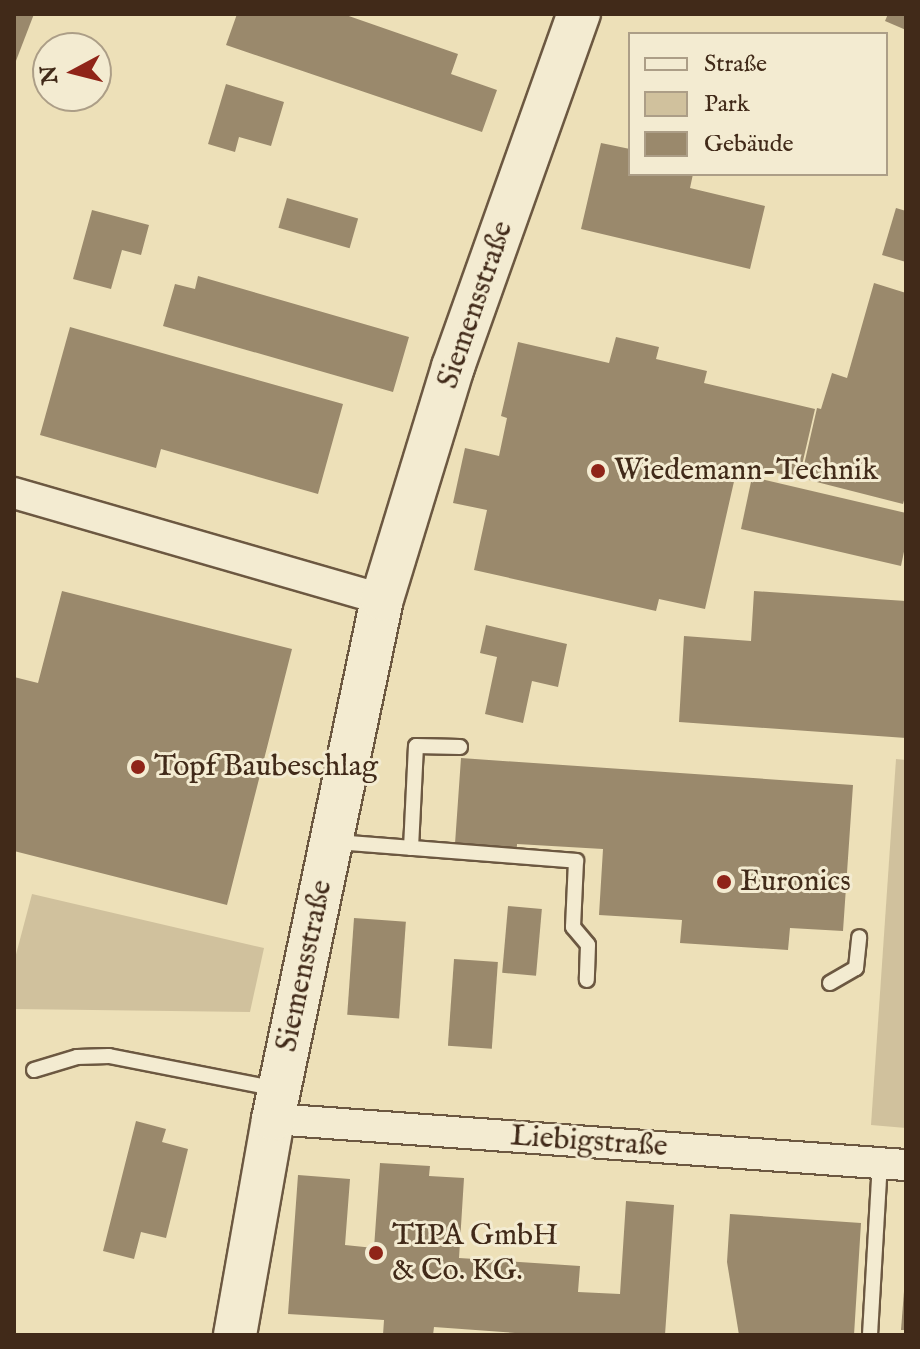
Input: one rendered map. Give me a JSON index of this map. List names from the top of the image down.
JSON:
{
  "streets": {
    "street": ["Siemensstraße", "Liebigstraße"]
  },
  "crossings": [
    ["Siemensstraße", "Liebigstraße"]
  ],
  "places": [
    "Wiedemann-Technik",
    "Topf Baubeschlag",
    "Euronics",
    "TIPA GmbH & Co. KG."
  ],
  "legend": ["Straße", "Park", "Gebäude"],
  "north": "left"
}
